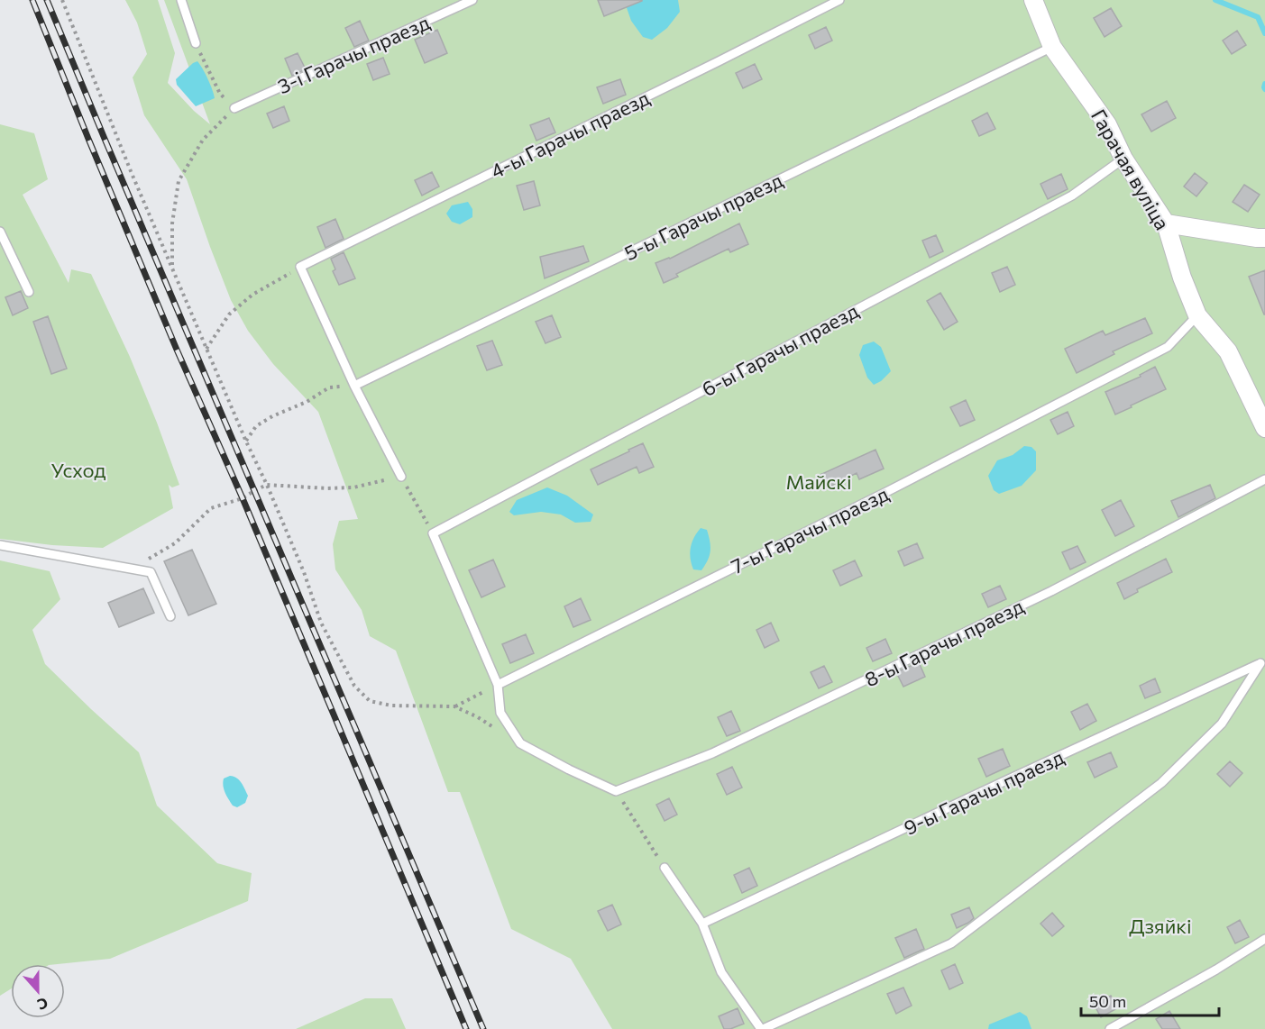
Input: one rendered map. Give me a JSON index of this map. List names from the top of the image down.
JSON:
{
  "streets": {
    "street": ["Гарачая вуліца"],
    "lane": [
      "3-і Гарачы праезд",
      "4-ы Гарачы праезд",
      "5-ы Гарачы праезд",
      "6-ы Гарачы праезд",
      "7-ы Гарачы праезд",
      "8-ы Гарачы праезд",
      "9-ы Гарачы праезд"
    ]
  },
  "crossings": [
    ["Гарачая вуліца", "5-ы Гарачы праезд"],
    ["Гарачая вуліца", "6-ы Гарачы праезд"],
    ["Гарачая вуліца", "7-ы Гарачы праезд"]
  ],
  "parks": ["Усход", "Майскі", "Дзяйкі"],
  "scale_bar": "50 m",
  "north": "bottom"
}
